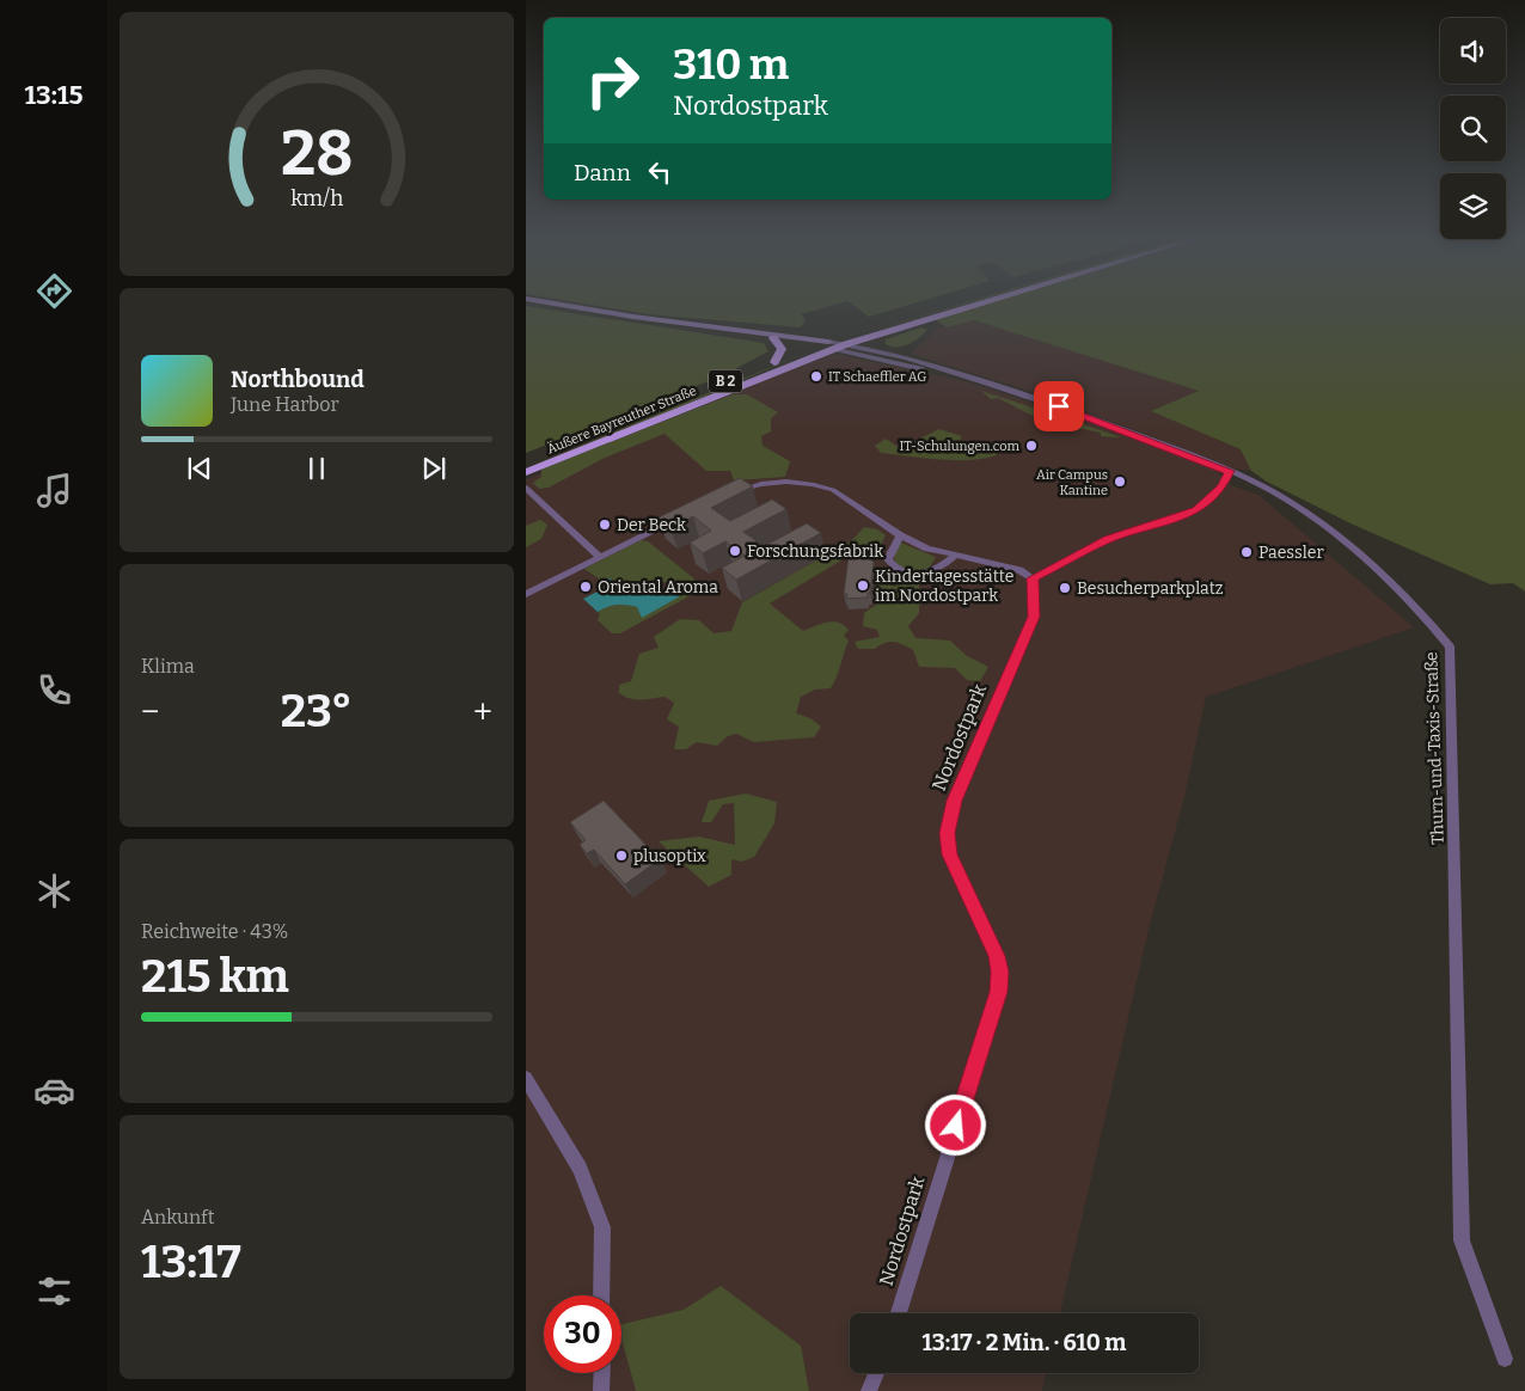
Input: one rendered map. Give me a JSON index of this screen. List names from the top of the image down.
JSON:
{
  "streets": {
    "main road": ["B 2", "Äußere Bayreuther Straße"],
    "street": ["Nordostpark", "Thurn-und-Taxis-Straße"]
  },
  "crossings": [
    ["Äußere Bayreuther Straße", "Thurn-und-Taxis-Straße"]
  ],
  "places": [
    "IT Schaeffler AG",
    "IT-Schulungen.com",
    "Air Campus Kantine",
    "Der Beck",
    "Forschungsfabrik",
    "Paessler",
    "Kindertagesstätte im Nordostpark",
    "Oriental Aroma",
    "Besucherparkplatz",
    "plusoptix"
  ],
  "page": {
    "tabs": "13:15",
    "turn": ["310 m", "Nordostpark"],
    "then": "Dann",
    "song": ["Northbound", "June Harbor"],
    "tile": [
      "Klima",
      ["Reichweite · 43%", "215 km"],
      ["Ankunft", "13:17"]
    ],
    "heat": ["−", "23°", "+"],
    "limit": "30",
    "trip": "13:17 · 2 Min. · 610 m",
    "gauge": ["28", "km/h"]
  }
}
